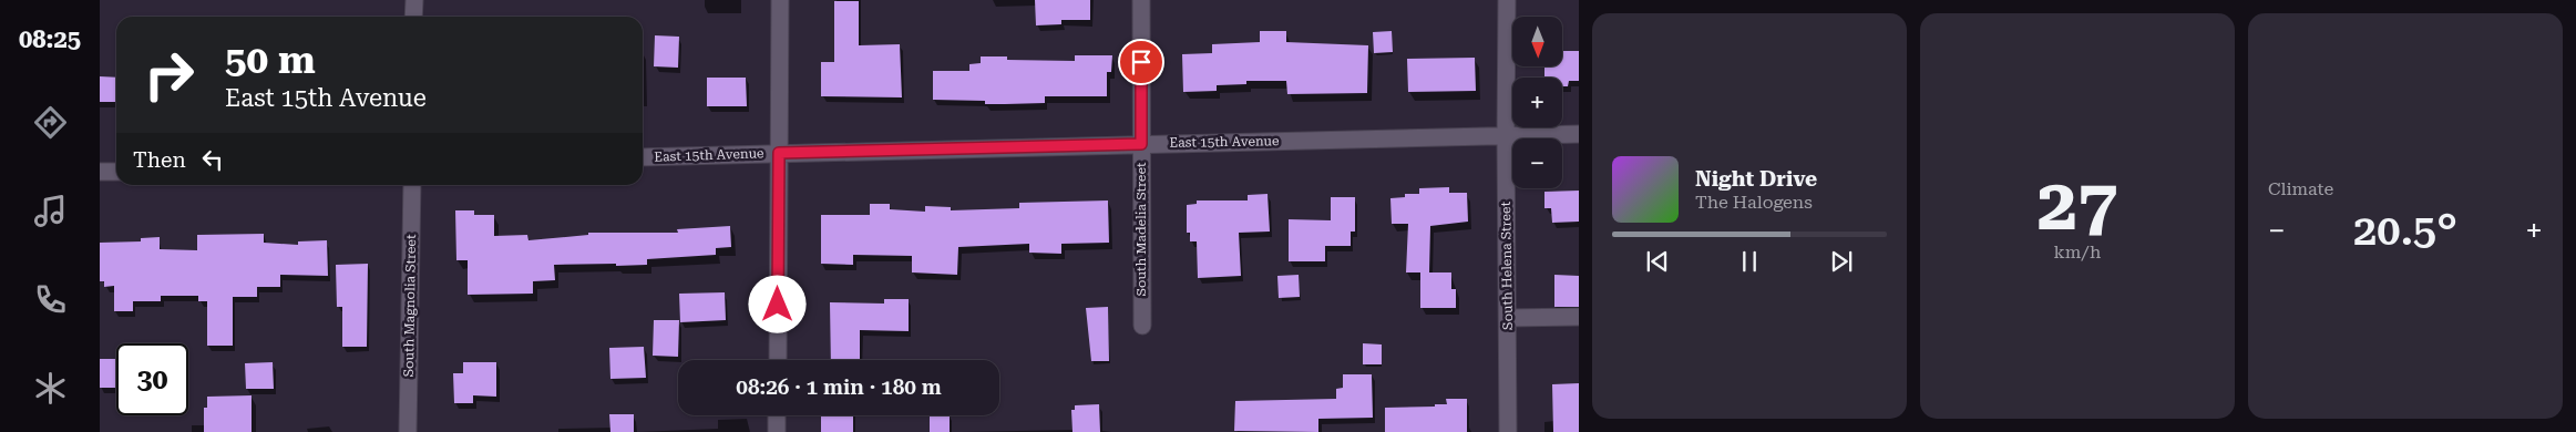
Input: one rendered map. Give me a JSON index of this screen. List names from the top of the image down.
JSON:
{
  "streets": {
    "street": [
      "East 15th Avenue",
      "South Madelia Street",
      "South Helena Street",
      "South Magnolia Street"
    ]
  },
  "crossings": [
    ["East 15th Avenue", "South Madelia Street"],
    ["East 15th Avenue", "South Helena Street"]
  ],
  "north": "bottom",
  "page": {
    "tabs": "08:25",
    "tile": [
      ["27", "km/h"],
      "Climate"
    ],
    "map_buttons": ["+", "−"],
    "turn": ["50 m", "East 15th Avenue"],
    "then": "Then",
    "song": ["Night Drive", "The Halogens"],
    "heat": ["−", "20.5°", "+"],
    "limit": "30",
    "trip": "08:26 · 1 min · 180 m"
  }
}
